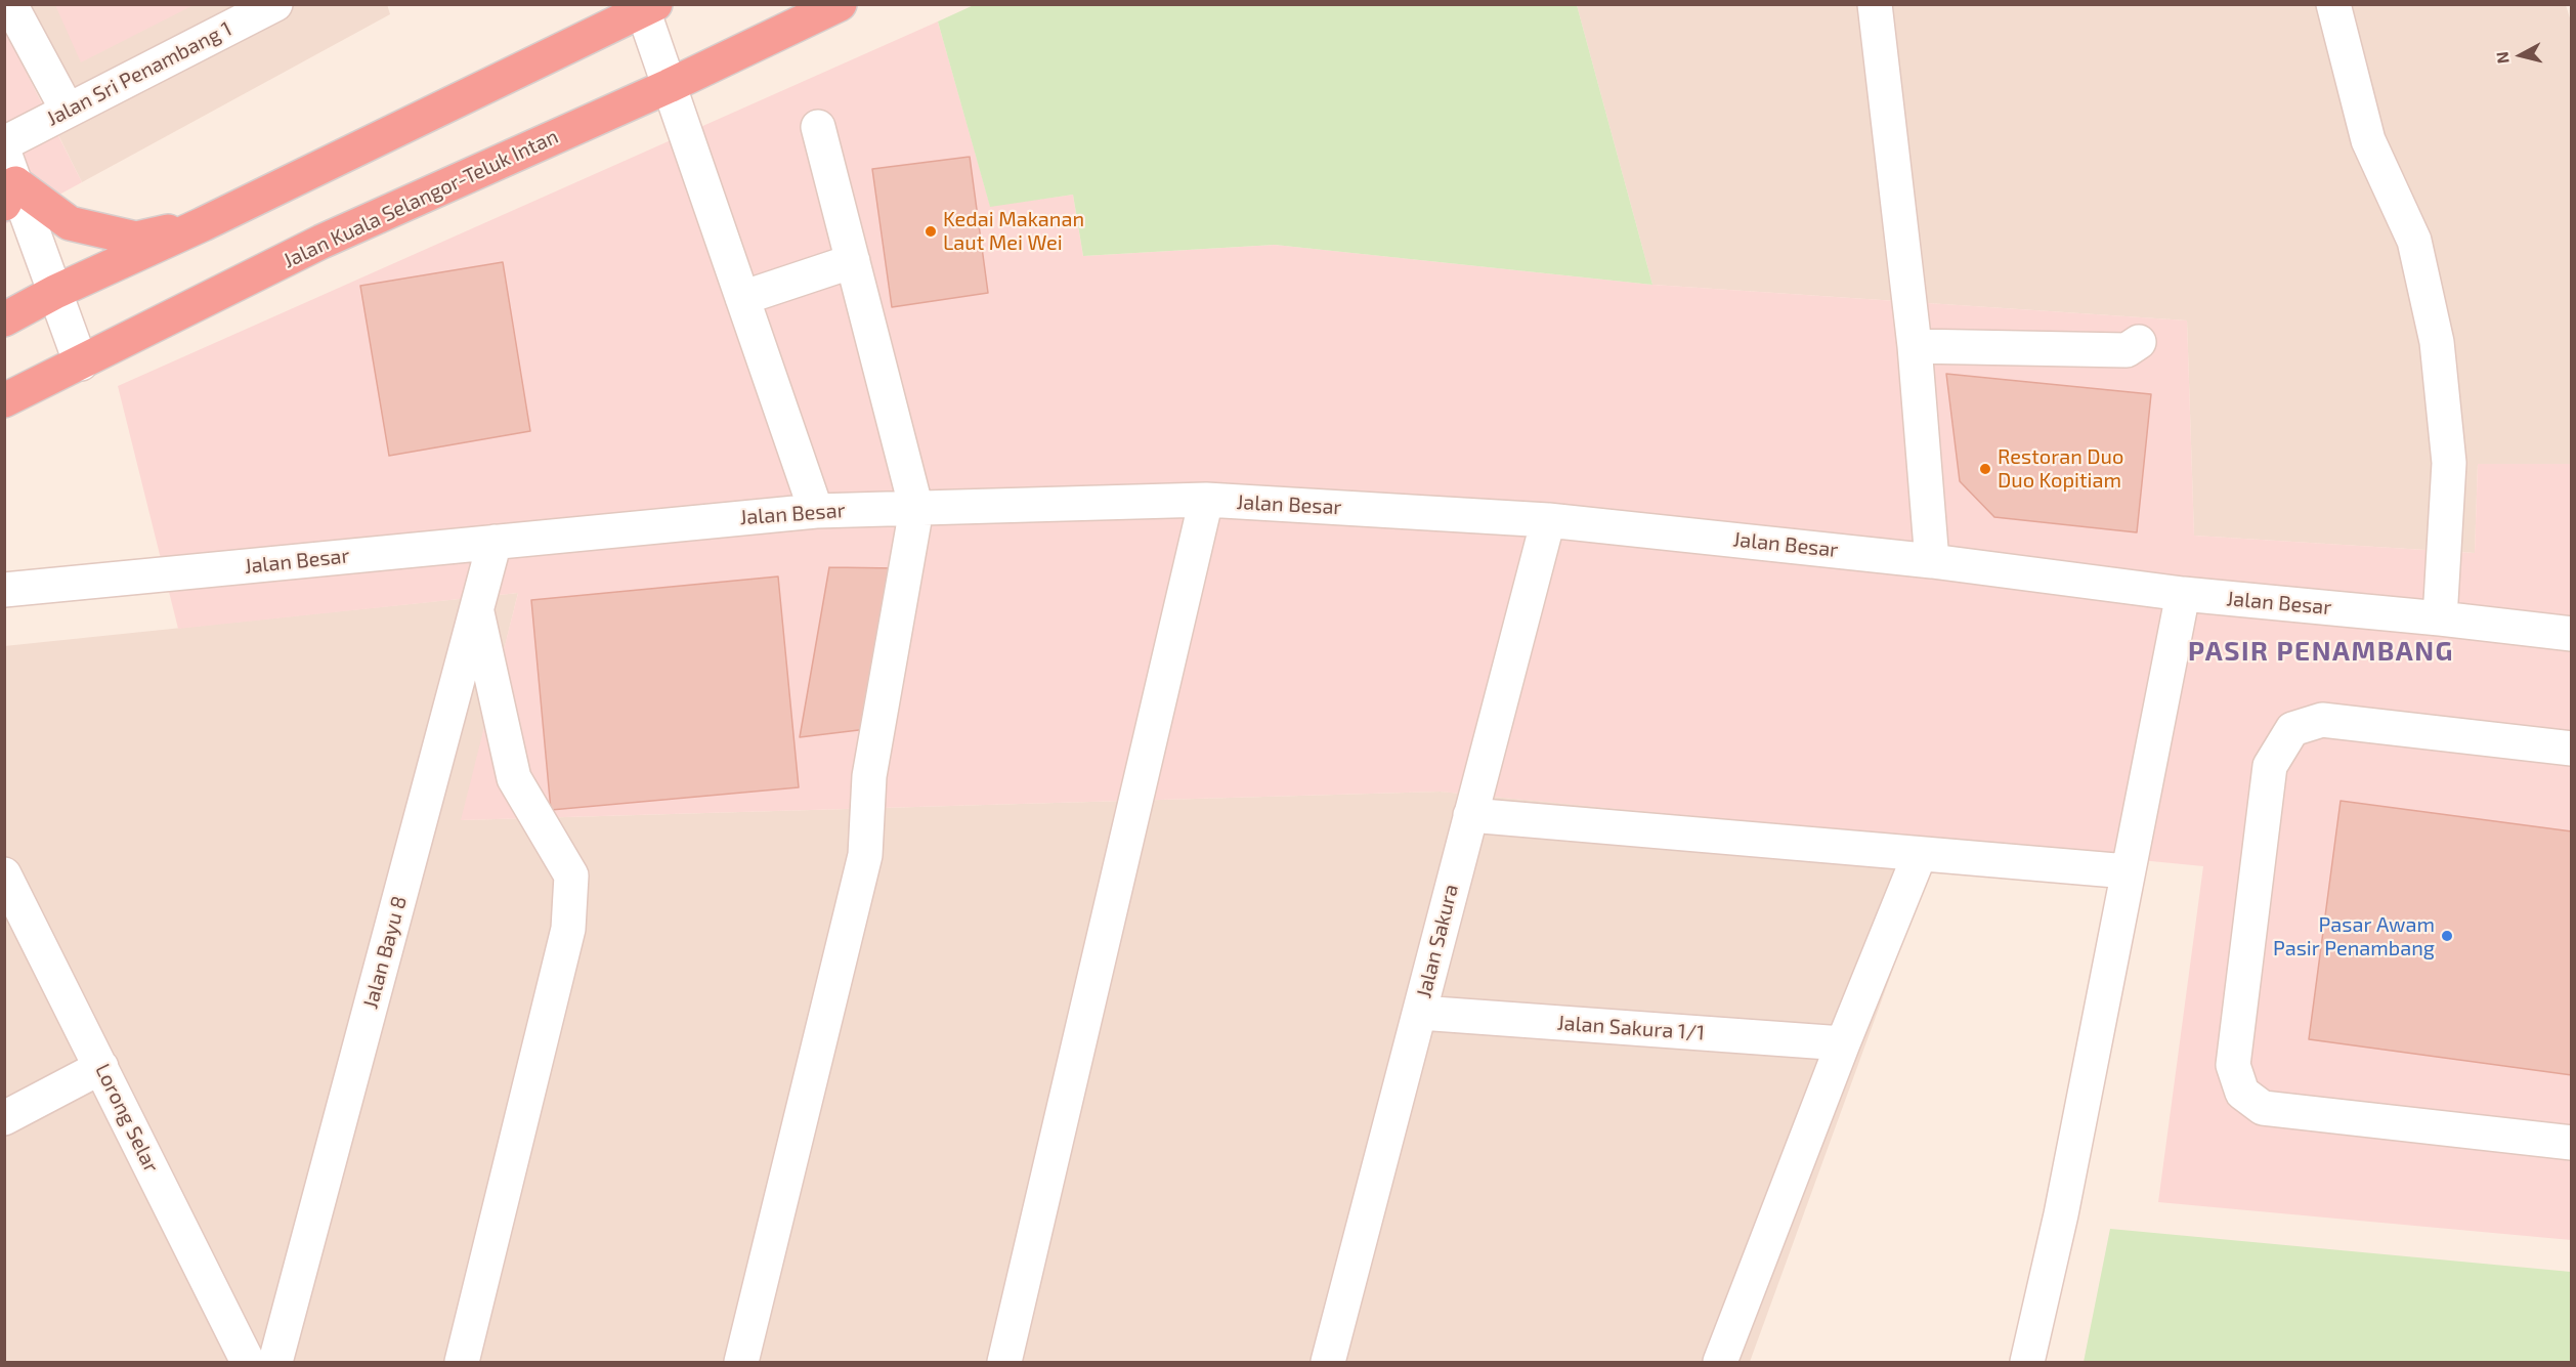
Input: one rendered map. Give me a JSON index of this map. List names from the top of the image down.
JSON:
{
  "streets": {
    "highway": ["Jalan Kuala Selangor-Teluk Intan"],
    "street": [
      "Jalan Sri Penambang 1",
      "Jalan Besar",
      "Jalan Sakura",
      "Jalan Bayu 8",
      "Jalan Sakura 1/1",
      "Lorong Selar"
    ]
  },
  "crossings": [
    ["Jalan Besar", "Jalan Sakura"],
    ["Jalan Besar", "Jalan Bayu 8"],
    ["Jalan Sakura", "Jalan Sakura 1/1"]
  ],
  "districts": ["PASIR PENAMBANG"],
  "places": ["Kedai Makanan Laut Mei Wei", "Restoran Duo Duo Kopitiam", "Pasar Awam Pasir Penambang"],
  "north": "left"
}
